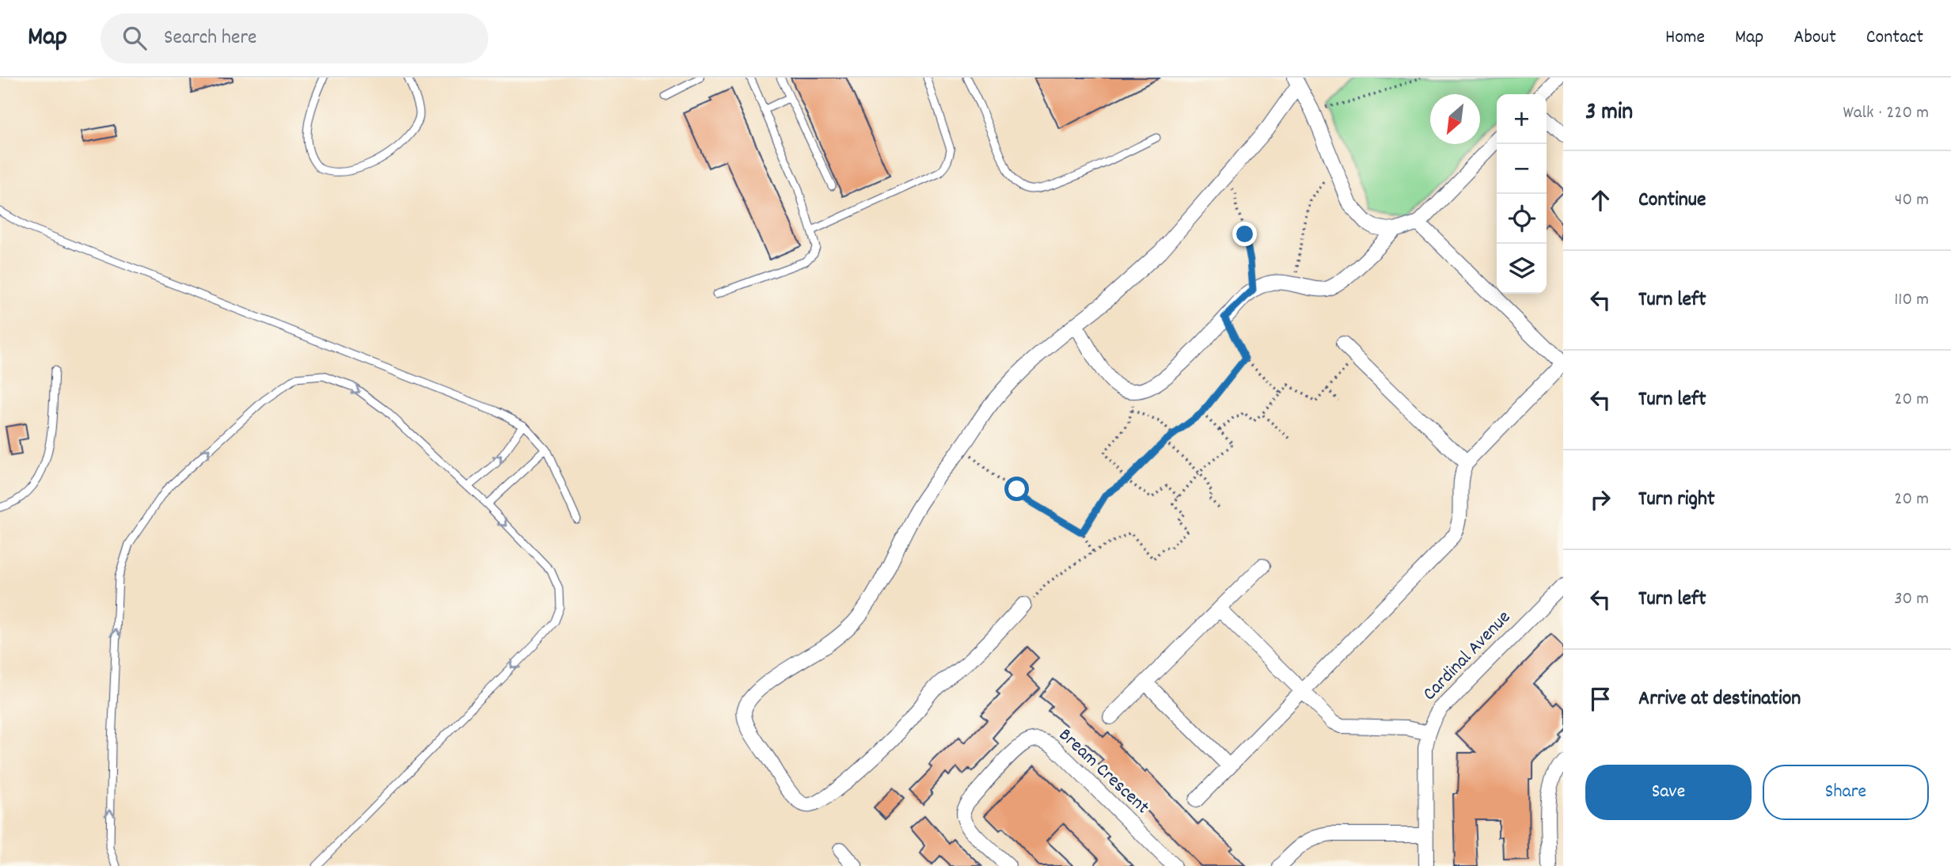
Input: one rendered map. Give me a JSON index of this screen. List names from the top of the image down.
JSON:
{
  "streets": {
    "street": ["Cardinal Avenue", "Bream Crescent"]
  },
  "north": "bottom left",
  "page": {
    "header": "Map",
    "search": "Search here",
    "nav": [
      "Home",
      "Map",
      "About",
      "Contact"
    ],
    "heading": ["3 min", "Walk · 220 m"],
    "map_buttons": ["+", "−"],
    "list": [
      ["Continue", "40 m"],
      ["Turn left", "110 m"],
      ["Turn left", "20 m"],
      ["Turn right", "20 m"],
      ["Turn left", "30 m"],
      "Arrive at destination"
    ],
    "buttons": ["Save", "Share"]
  }
}
